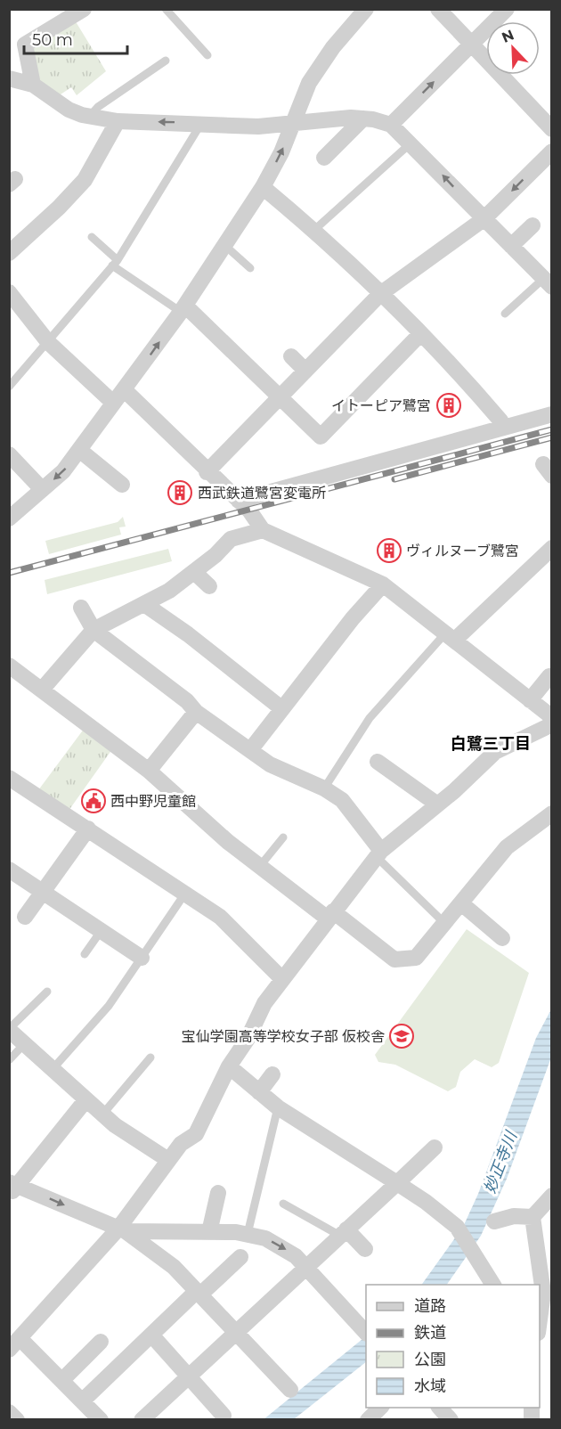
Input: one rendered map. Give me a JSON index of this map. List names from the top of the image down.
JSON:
{
  "districts": ["白鷺三丁目"],
  "water": ["妙正寺川"],
  "places": {
    "building": ["イトーピア鷺宮", "西武鉄道鷺宮変電所", "ヴィルヌーブ鷺宮"],
    "public building": ["西中野児童館"],
    "school or university": ["宝仙学園高等学校女子部 仮校舎"]
  },
  "legend": [
    "道路",
    "鉄道",
    "公園",
    "水域"
  ],
  "scale_bar": "50 m",
  "north": "top left"
}
